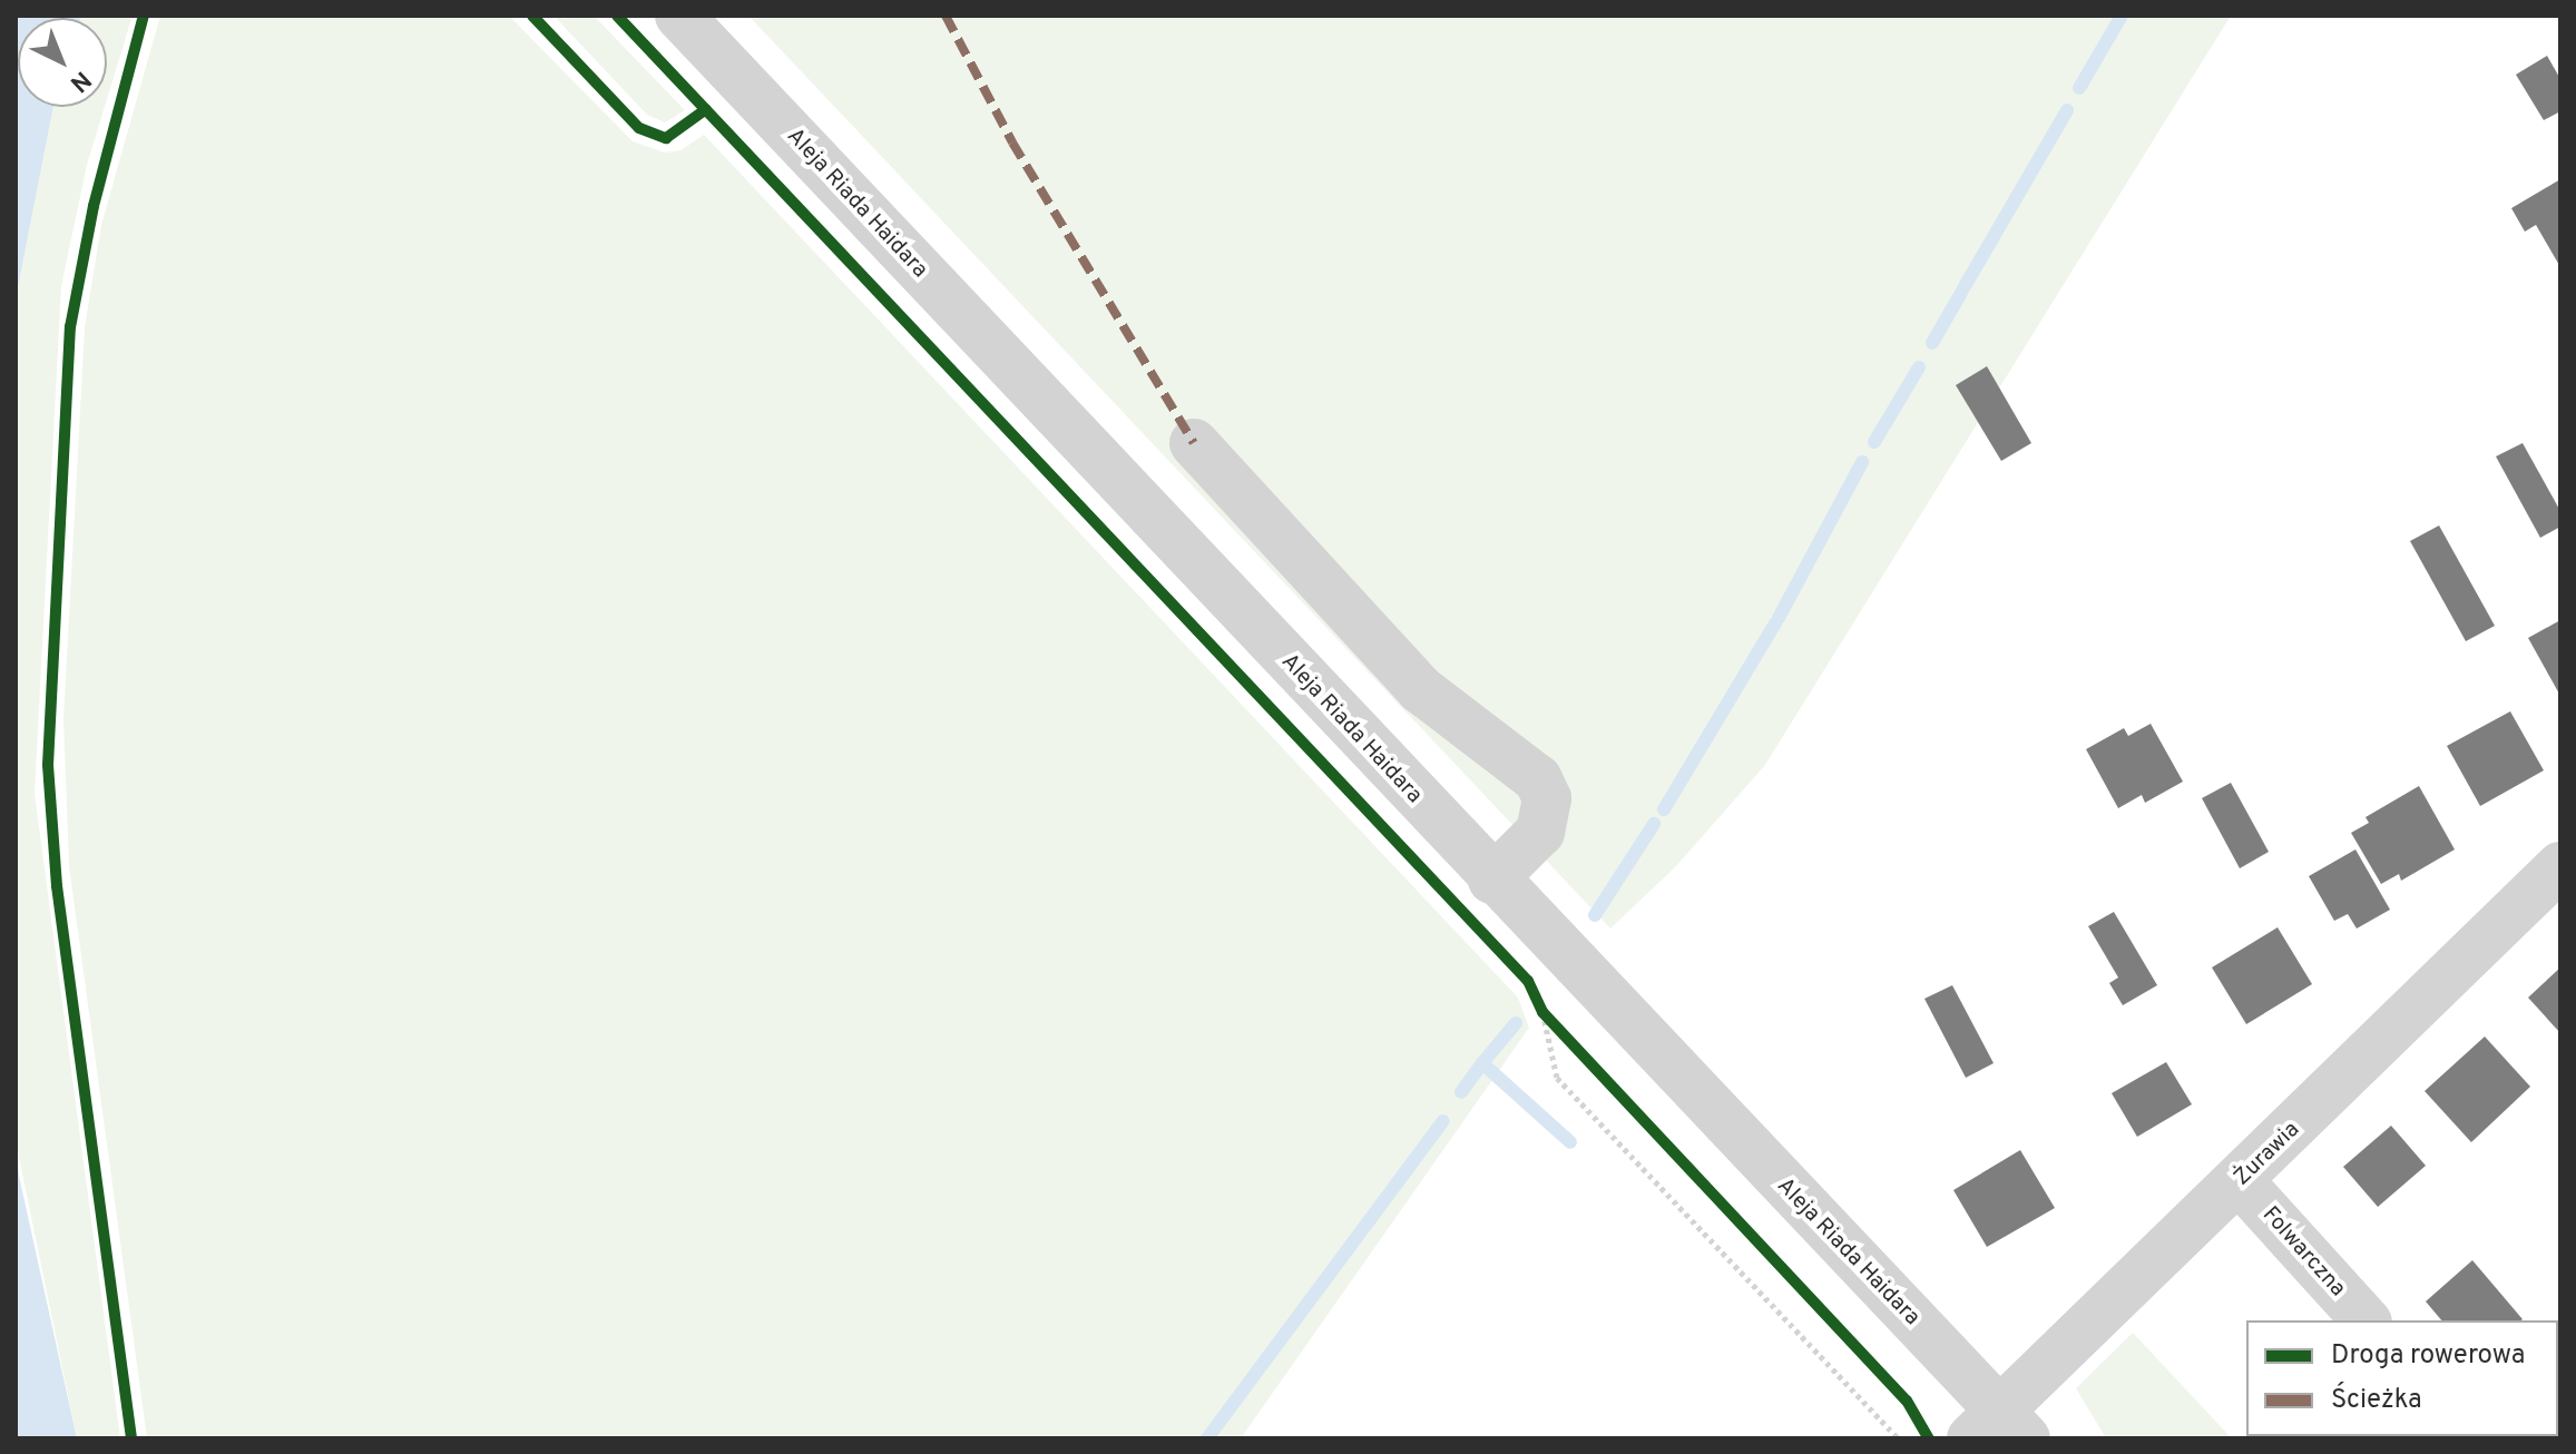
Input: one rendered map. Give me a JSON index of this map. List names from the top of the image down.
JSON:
{
  "streets": {
    "street": ["Aleja Riada Haidara", "Żurawia", "Folwarczna"]
  },
  "crossings": [
    ["Aleja Riada Haidara", "Żurawia"],
    ["Żurawia", "Folwarczna"]
  ],
  "legend": ["Droga rowerowa", "Ścieżka"],
  "north": "bottom right"
}
